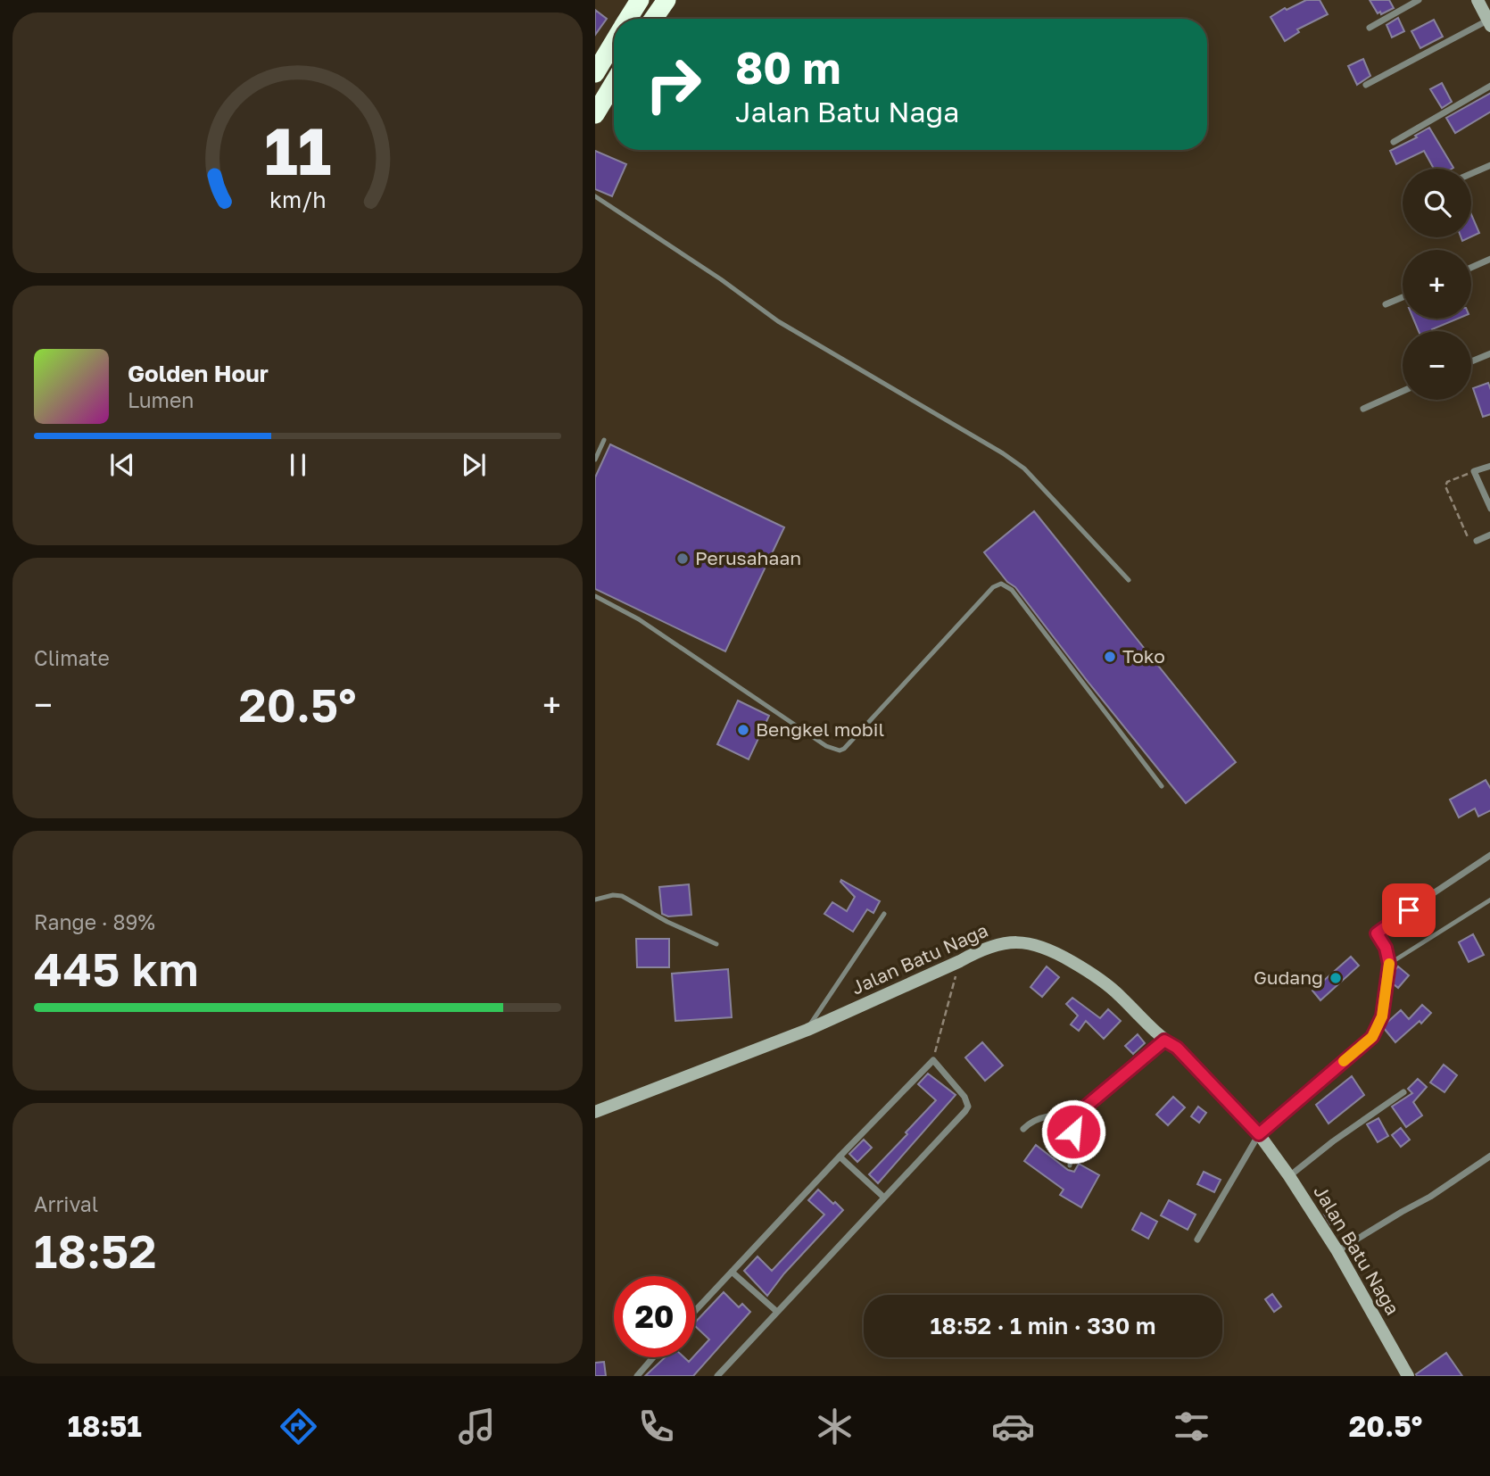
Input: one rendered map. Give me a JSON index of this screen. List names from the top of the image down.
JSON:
{
  "streets": {
    "street": ["Jalan Batu Naga"]
  },
  "places": [
    "Perusahaan",
    "Toko",
    "Bengkel mobil",
    "Gudang"
  ],
  "page": {
    "turn": ["80 m", "Jalan Batu Naga"],
    "map_buttons": ["+", "−"],
    "song": ["Golden Hour", "Lumen"],
    "tile": [
      "Climate",
      ["Range · 89%", "445 km"],
      ["Arrival", "18:52"]
    ],
    "heat": ["−", "20.5°", "+"],
    "limit": "20",
    "trip": "18:52 · 1 min · 330 m",
    "tabs": ["18:51", "20.5°"],
    "gauge": ["11", "km/h"]
  }
}
